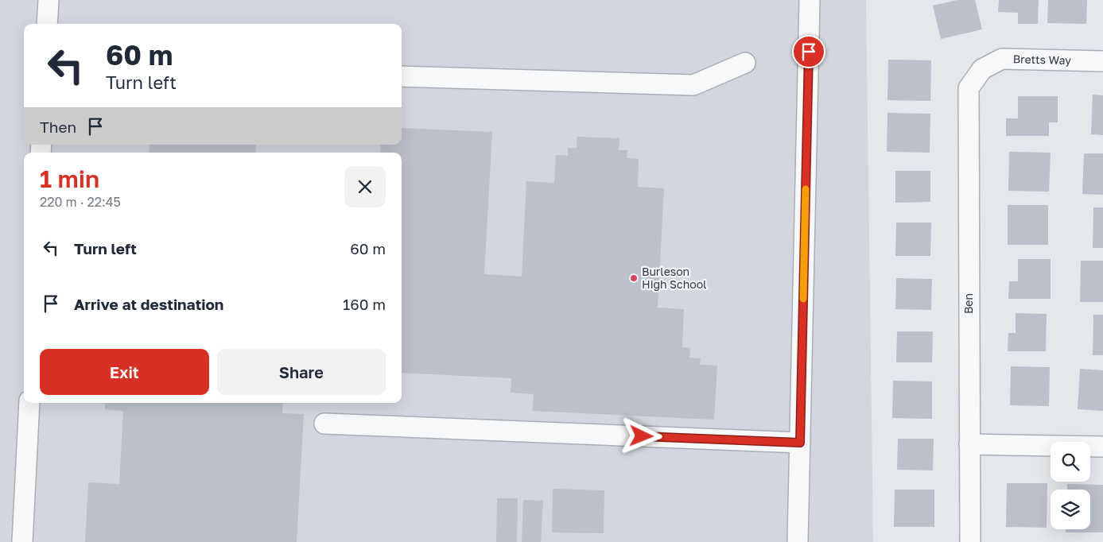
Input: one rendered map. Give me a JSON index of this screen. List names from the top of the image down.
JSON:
{
  "streets": {
    "street": ["Bretts Way", "Ben"]
  },
  "crossings": [
    ["Bretts Way", "Ben"]
  ],
  "places": ["Burleson High School"],
  "page": {
    "turn": ["60 m", "Turn left"],
    "then": "Then",
    "heading": ["1 min", "220 m · 22:45"],
    "list": [
      {
        "name": "Turn left",
        "value": "60 m"
      },
      {
        "name": "Arrive at destination",
        "value": "160 m"
      }
    ],
    "buttons": ["Exit", "Share"]
  }
}
